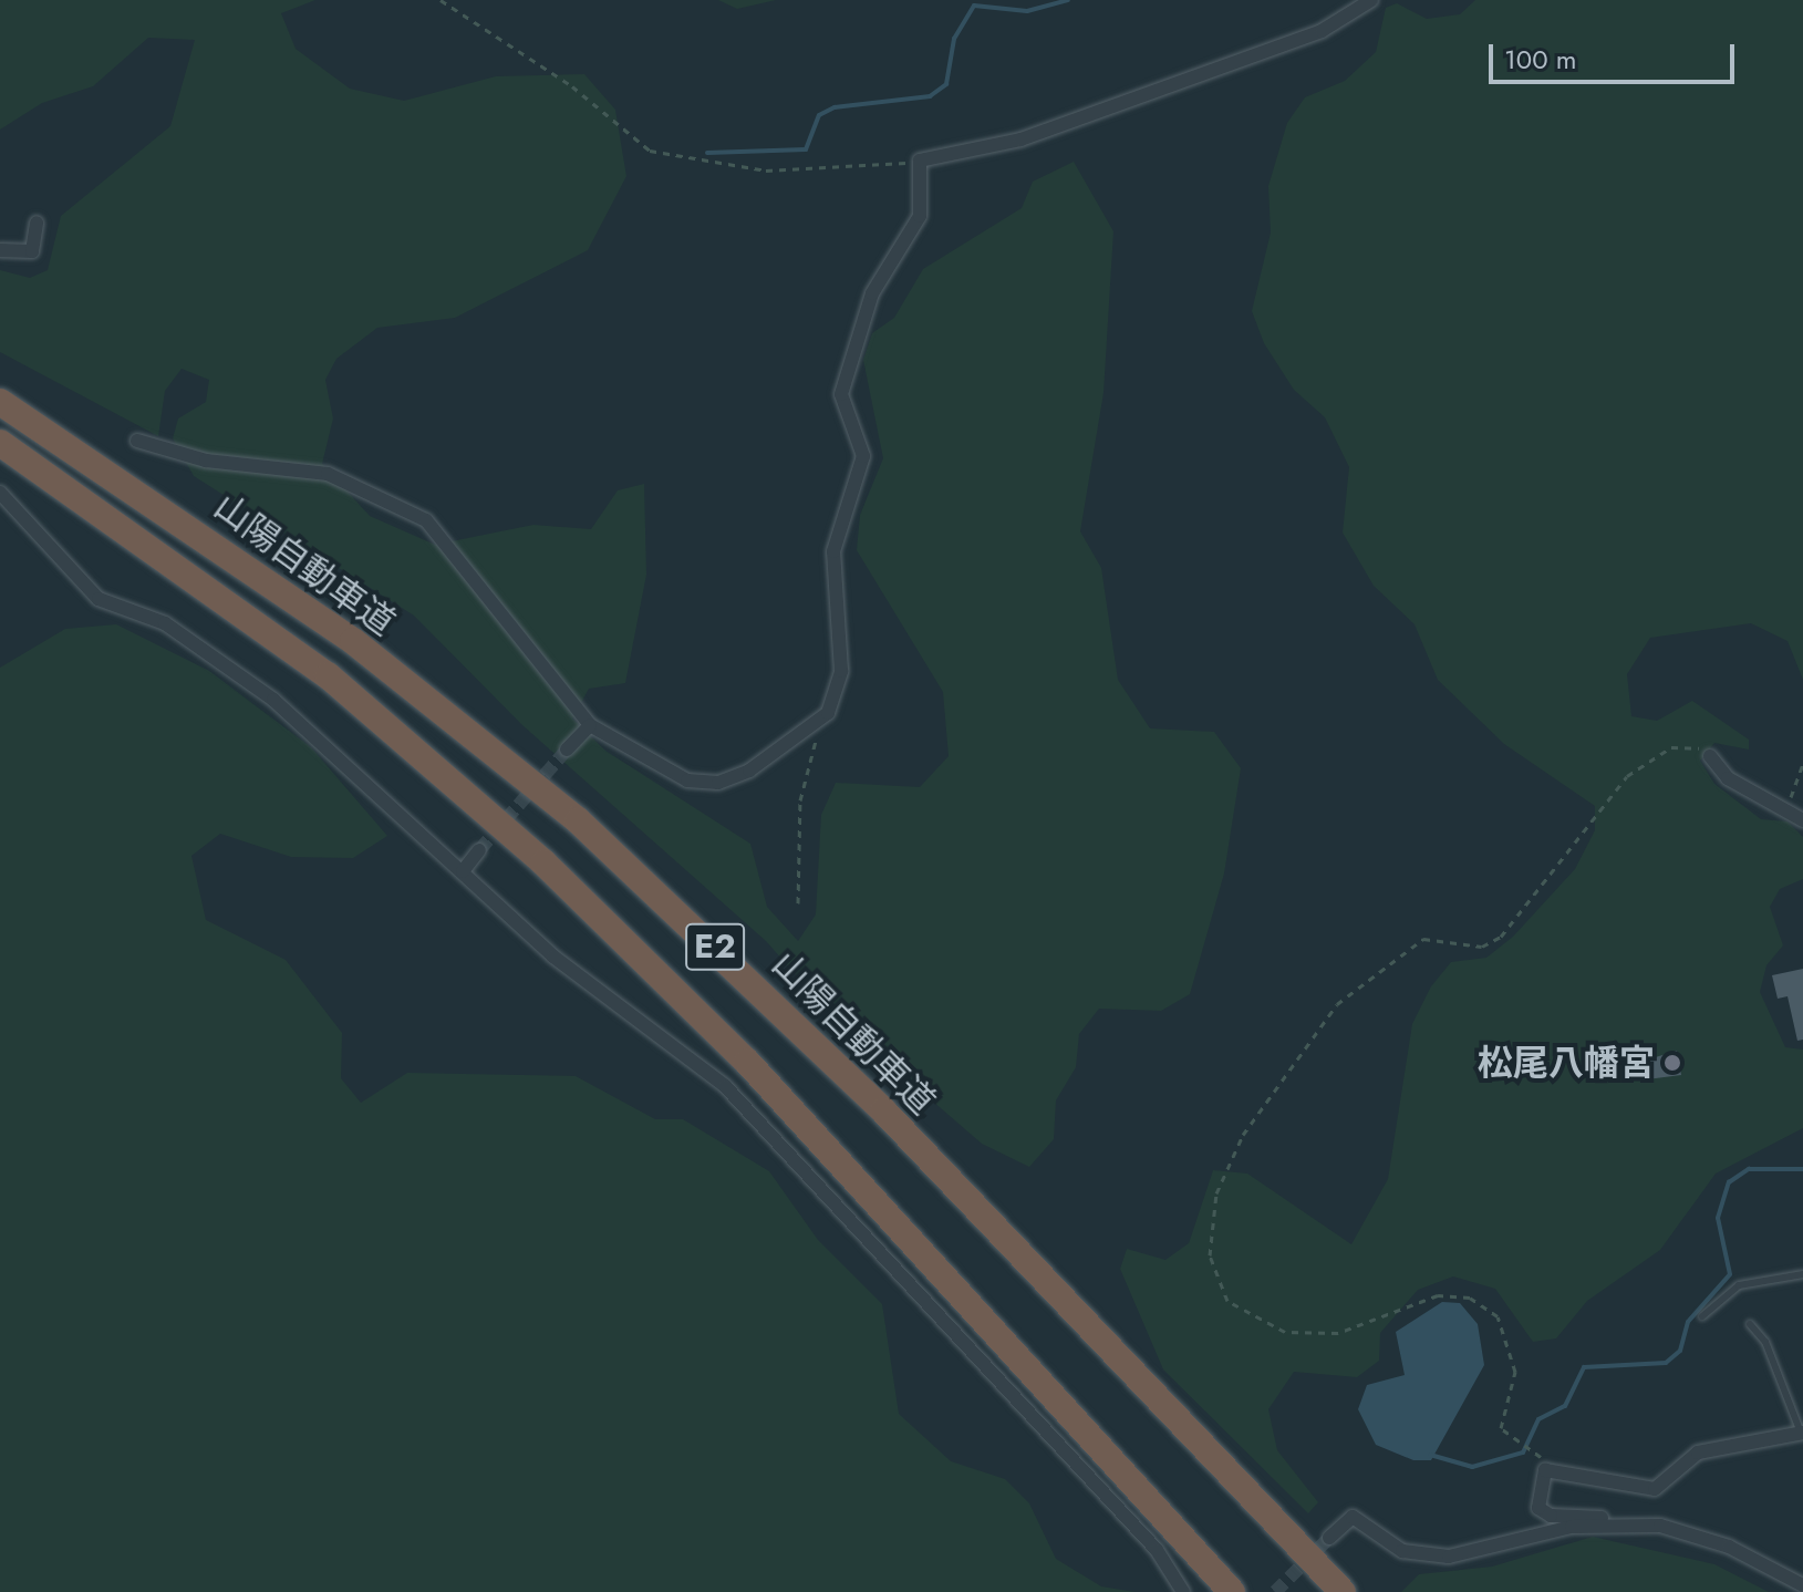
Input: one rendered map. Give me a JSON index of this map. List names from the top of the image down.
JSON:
{
  "streets": {
    "highway": ["山陽自動車道", "E2"]
  },
  "places": ["松尾八幡宮"],
  "scale_bar": "100 m"
}
